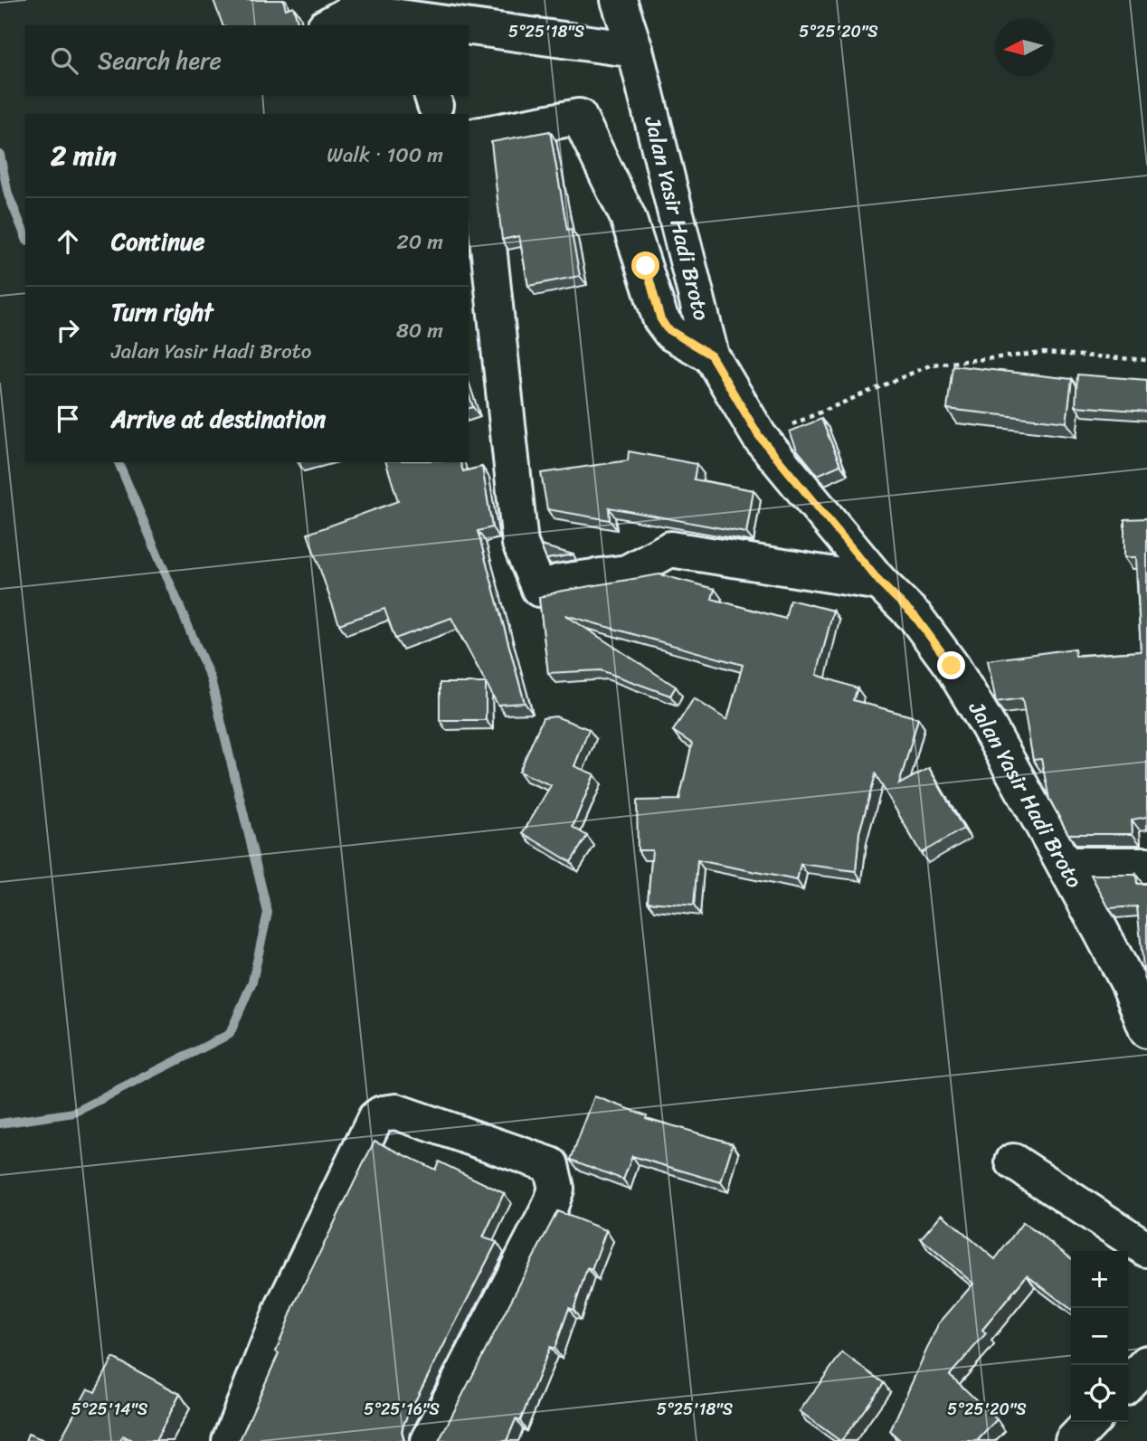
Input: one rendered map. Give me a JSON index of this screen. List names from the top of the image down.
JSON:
{
  "streets": {
    "street": ["Jalan Yasir Hadi Broto"]
  },
  "north": "left",
  "page": {
    "search": "Search here",
    "heading": ["2 min", "Walk · 100 m"],
    "list": [
      ["Continue", "20 m"],
      ["Turn right", "Jalan Yasir Hadi Broto", "80 m"],
      "Arrive at destination"
    ],
    "map_buttons": ["+", "−"]
  },
  "coordinates": [
    "5°25'18\"S",
    "5°25'20\"S",
    "5°25'14\"S",
    "5°25'16\"S"
  ]
}
